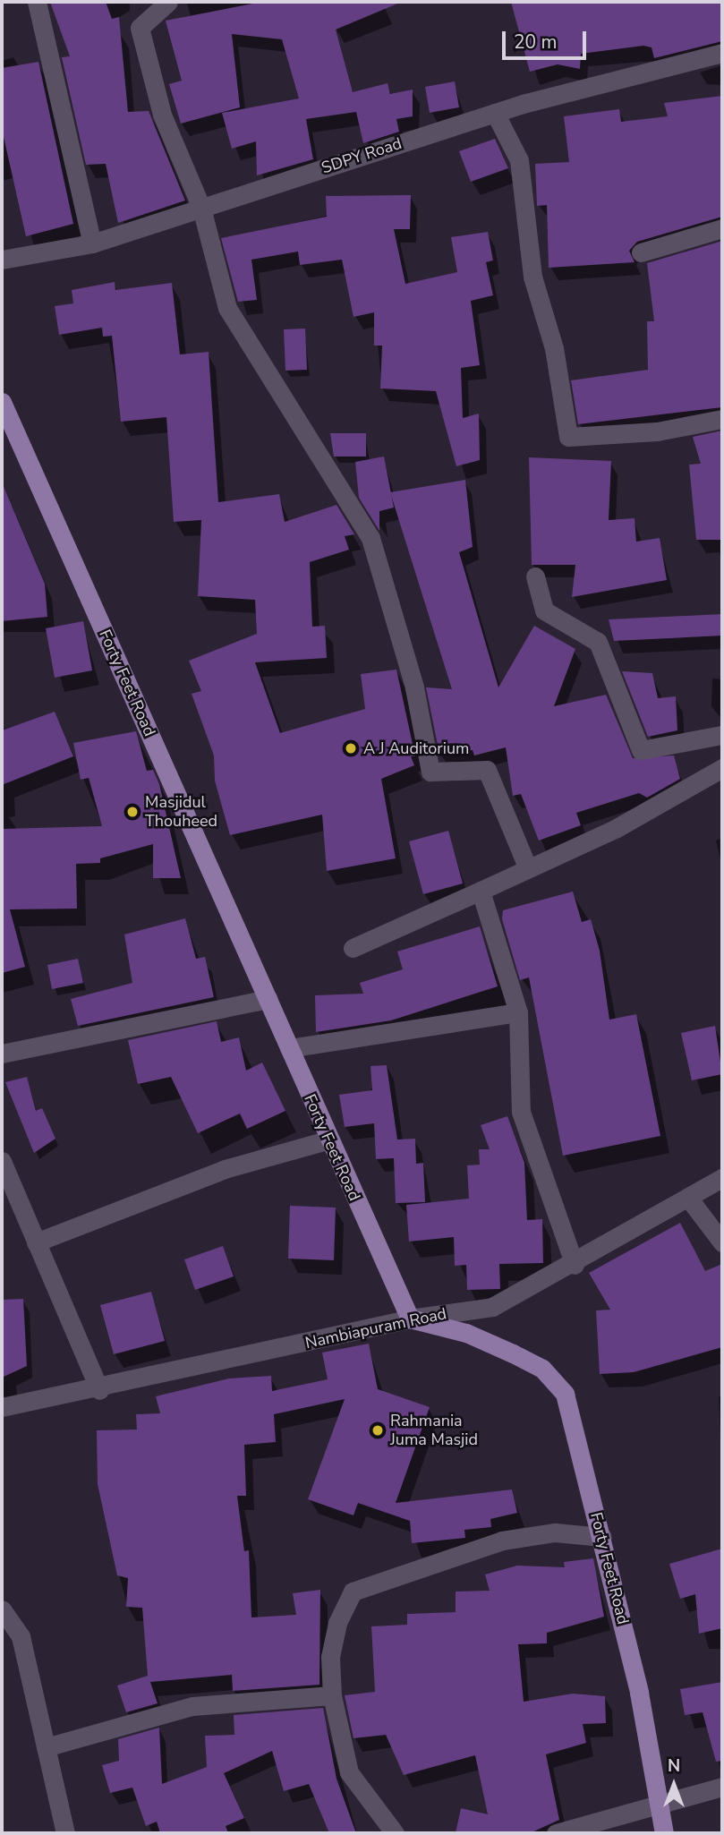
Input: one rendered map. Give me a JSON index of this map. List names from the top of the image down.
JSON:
{
  "streets": {
    "main road": ["Forty Feet Road"],
    "street": ["SDPY Road", "Nambiapuram Road"]
  },
  "crossings": [
    ["Forty Feet Road", "Nambiapuram Road"]
  ],
  "places": ["A J Auditorium", "Masjidul Thouheed", "Rahmania Juma Masjid"],
  "scale_bar": "20 m",
  "north": "top"
}
